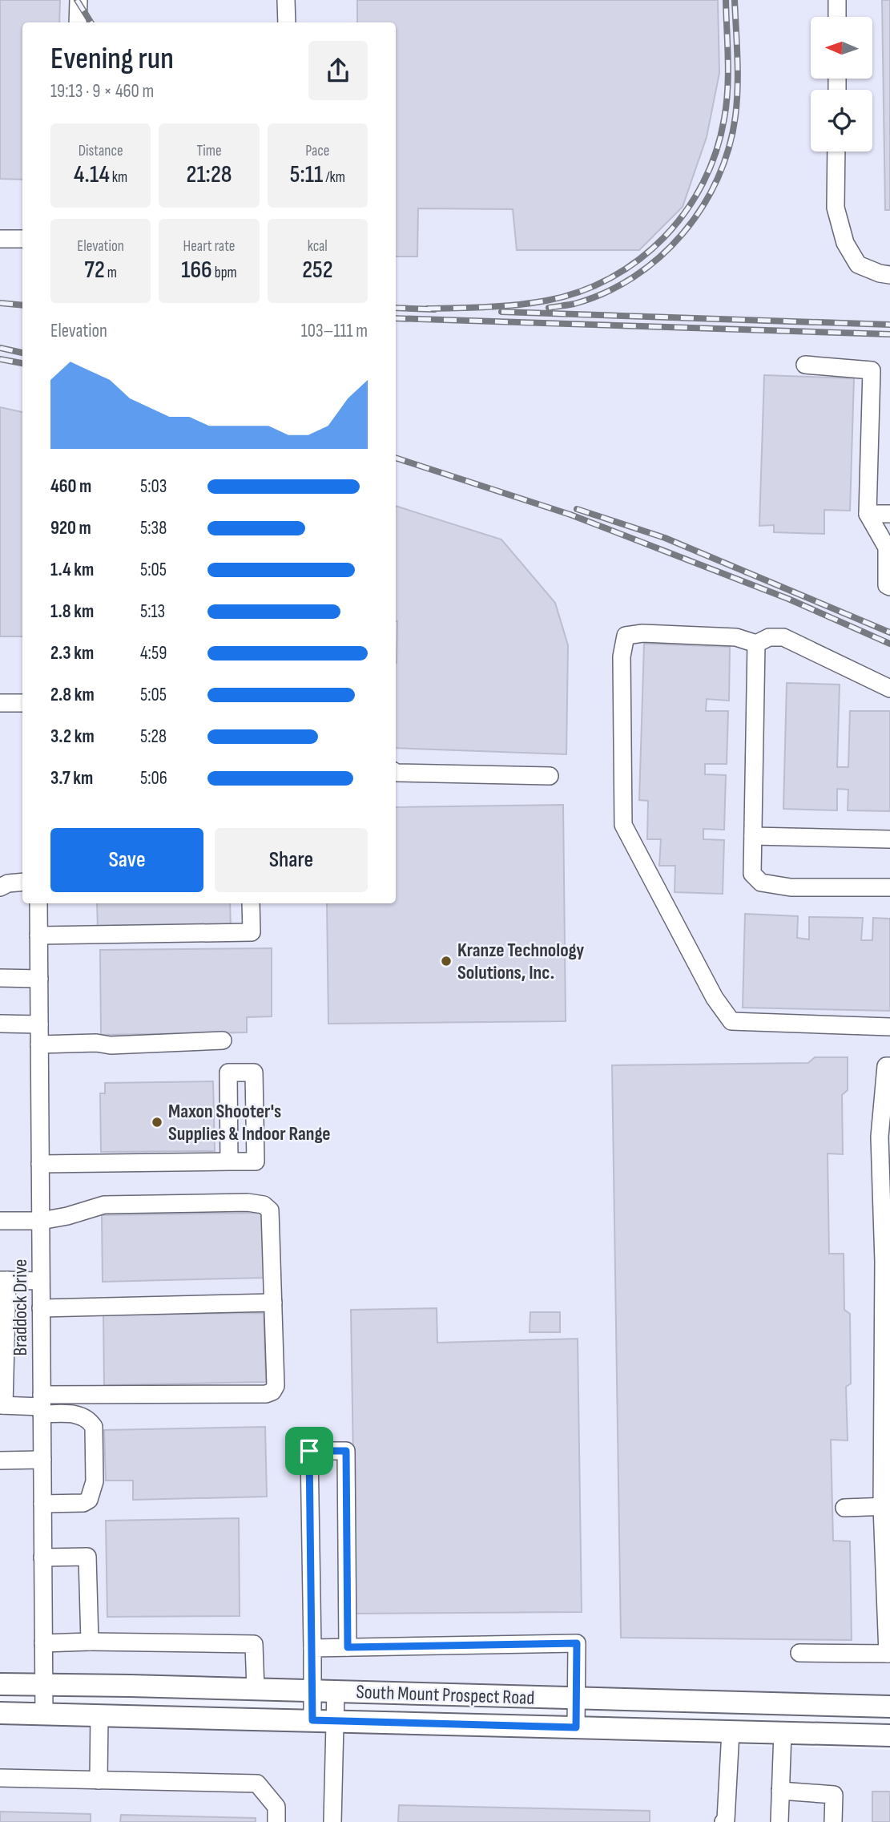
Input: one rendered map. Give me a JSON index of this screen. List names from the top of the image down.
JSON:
{
  "streets": {
    "main road": ["South Mount Prospect Road"],
    "street": ["Braddock Drive"]
  },
  "crossings": [
    ["Braddock Drive", "South Mount Prospect Road"]
  ],
  "places": ["Kranze Technology Solutions, Inc.", "Maxon Shooter's Supplies & Indoor Range"],
  "north": "left",
  "page": {
    "heading": ["Evening run", "19:13 · 9 × 460 m"],
    "stats": [
      ["Distance", "4.14 km"],
      ["Time", "21:28"],
      ["Pace", "5:11 /km"],
      ["Elevation", "72 m"],
      ["Heart rate", "166 bpm"],
      ["kcal", "252"]
    ],
    "chart": ["Elevation", "103–111 m"],
    "list": [
      {
        "name": "460 m",
        "note": "5:03"
      },
      {
        "name": "920 m",
        "note": "5:38"
      },
      {
        "name": "1.4 km",
        "note": "5:05"
      },
      {
        "name": "1.8 km",
        "note": "5:13"
      },
      {
        "name": "2.3 km",
        "note": "4:59"
      },
      {
        "name": "2.8 km",
        "note": "5:05"
      },
      {
        "name": "3.2 km",
        "note": "5:28"
      },
      {
        "name": "3.7 km",
        "note": "5:06"
      }
    ],
    "buttons": ["Save", "Share"]
  }
}
